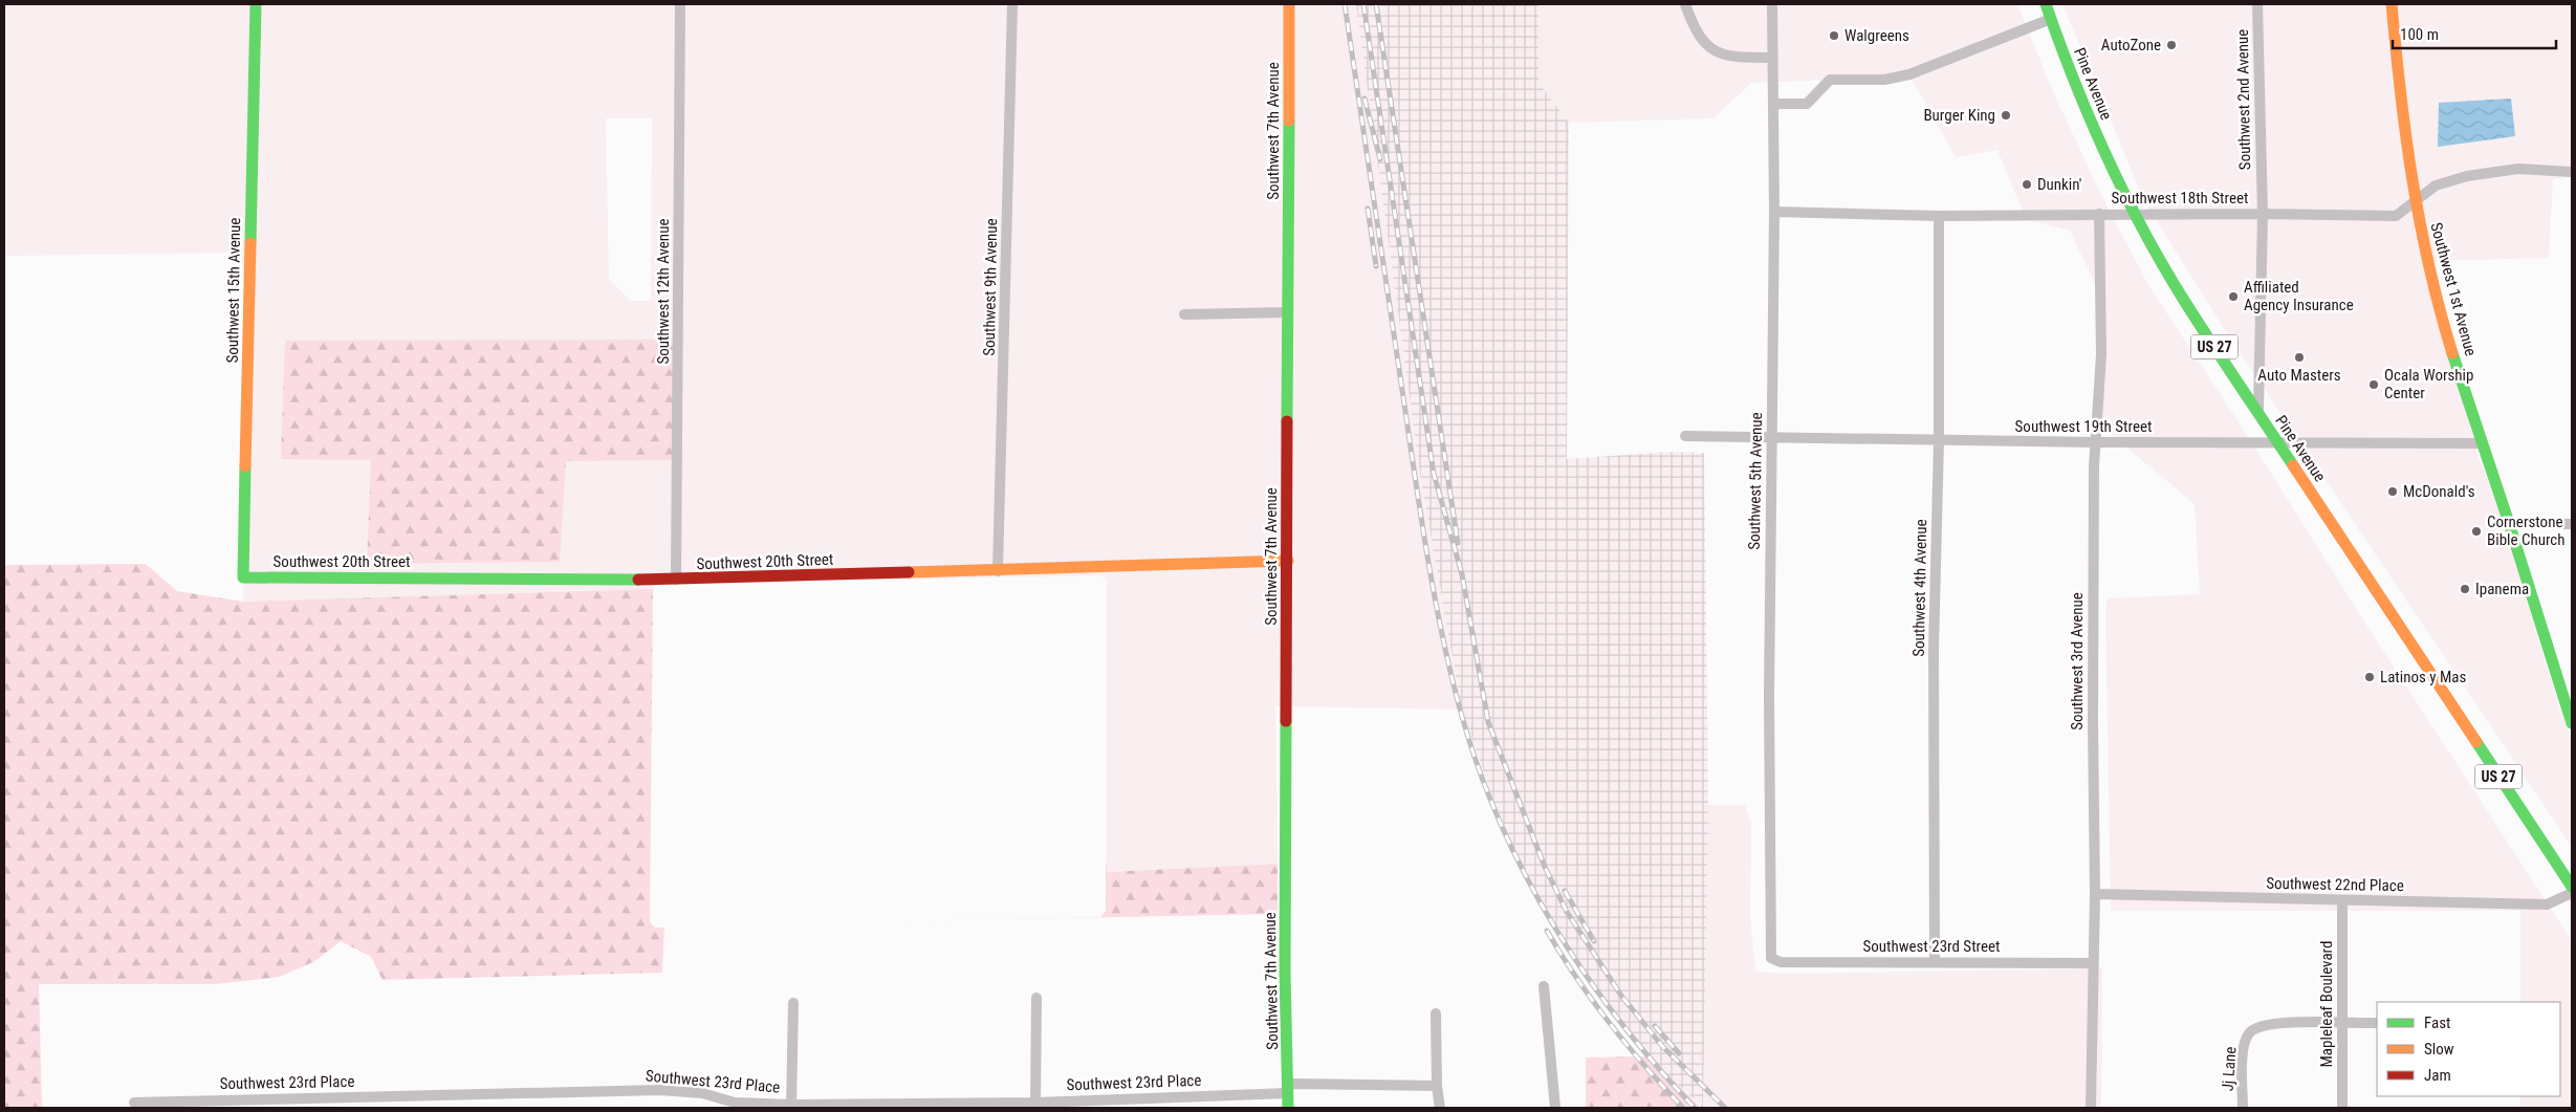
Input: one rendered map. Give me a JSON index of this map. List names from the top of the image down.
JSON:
{
  "streets": {
    "main road": [
      "Pine Avenue",
      "Southwest 7th Avenue",
      "Southwest 1st Avenue",
      "Southwest 15th Avenue",
      "US 27",
      "Southwest 20th Street"
    ],
    "street": [
      "Southwest 2nd Avenue",
      "Southwest 18th Street",
      "Southwest 9th Avenue",
      "Southwest 12th Avenue",
      "Southwest 19th Street",
      "Southwest 5th Avenue",
      "Southwest 4th Avenue",
      "Southwest 3rd Avenue",
      "Southwest 22nd Place",
      "Southwest 23rd Street",
      "Mapleleaf Boulevard",
      "Jj Lane",
      "Southwest 23rd Place"
    ]
  },
  "crossings": [
    ["Pine Avenue", "Southwest 2nd Avenue"],
    ["Pine Avenue", "Southwest 18th Street"],
    ["Pine Avenue", "Southwest 19th Street"],
    ["Southwest 2nd Avenue", "Southwest 18th Street"],
    ["Southwest 7th Avenue", "Southwest 20th Street"],
    ["Southwest 7th Avenue", "Southwest 23rd Place"],
    ["Southwest 18th Street", "Southwest 1st Avenue"],
    ["Southwest 18th Street", "Southwest 5th Avenue"],
    ["Southwest 18th Street", "Southwest 4th Avenue"],
    ["Southwest 18th Street", "Southwest 3rd Avenue"],
    ["Southwest 9th Avenue", "Southwest 20th Street"],
    ["Southwest 1st Avenue", "Southwest 19th Street"],
    ["Southwest 15th Avenue", "Southwest 20th Street"],
    ["Southwest 12th Avenue", "Southwest 20th Street"],
    ["Southwest 19th Street", "Southwest 5th Avenue"],
    ["Southwest 19th Street", "Southwest 4th Avenue"],
    ["Southwest 19th Street", "Southwest 3rd Avenue"],
    ["Southwest 5th Avenue", "Southwest 23rd Street"],
    ["Southwest 4th Avenue", "Southwest 23rd Street"],
    ["Southwest 3rd Avenue", "Southwest 22nd Place"],
    ["Southwest 3rd Avenue", "Southwest 23rd Street"],
    ["Southwest 22nd Place", "Mapleleaf Boulevard"],
    ["Mapleleaf Boulevard", "Jj Lane"]
  ],
  "places": [
    "Walgreens",
    "AutoZone",
    "Burger King",
    "Dunkin'",
    "Affiliated Agency Insurance",
    "Auto Masters",
    "Ocala Worship Center",
    "McDonald's",
    "Cornerstone Bible Church",
    "Ipanema",
    "Latinos y Mas"
  ],
  "legend": ["Fast", "Slow", "Jam"],
  "scale_bar": "100 m"
}
